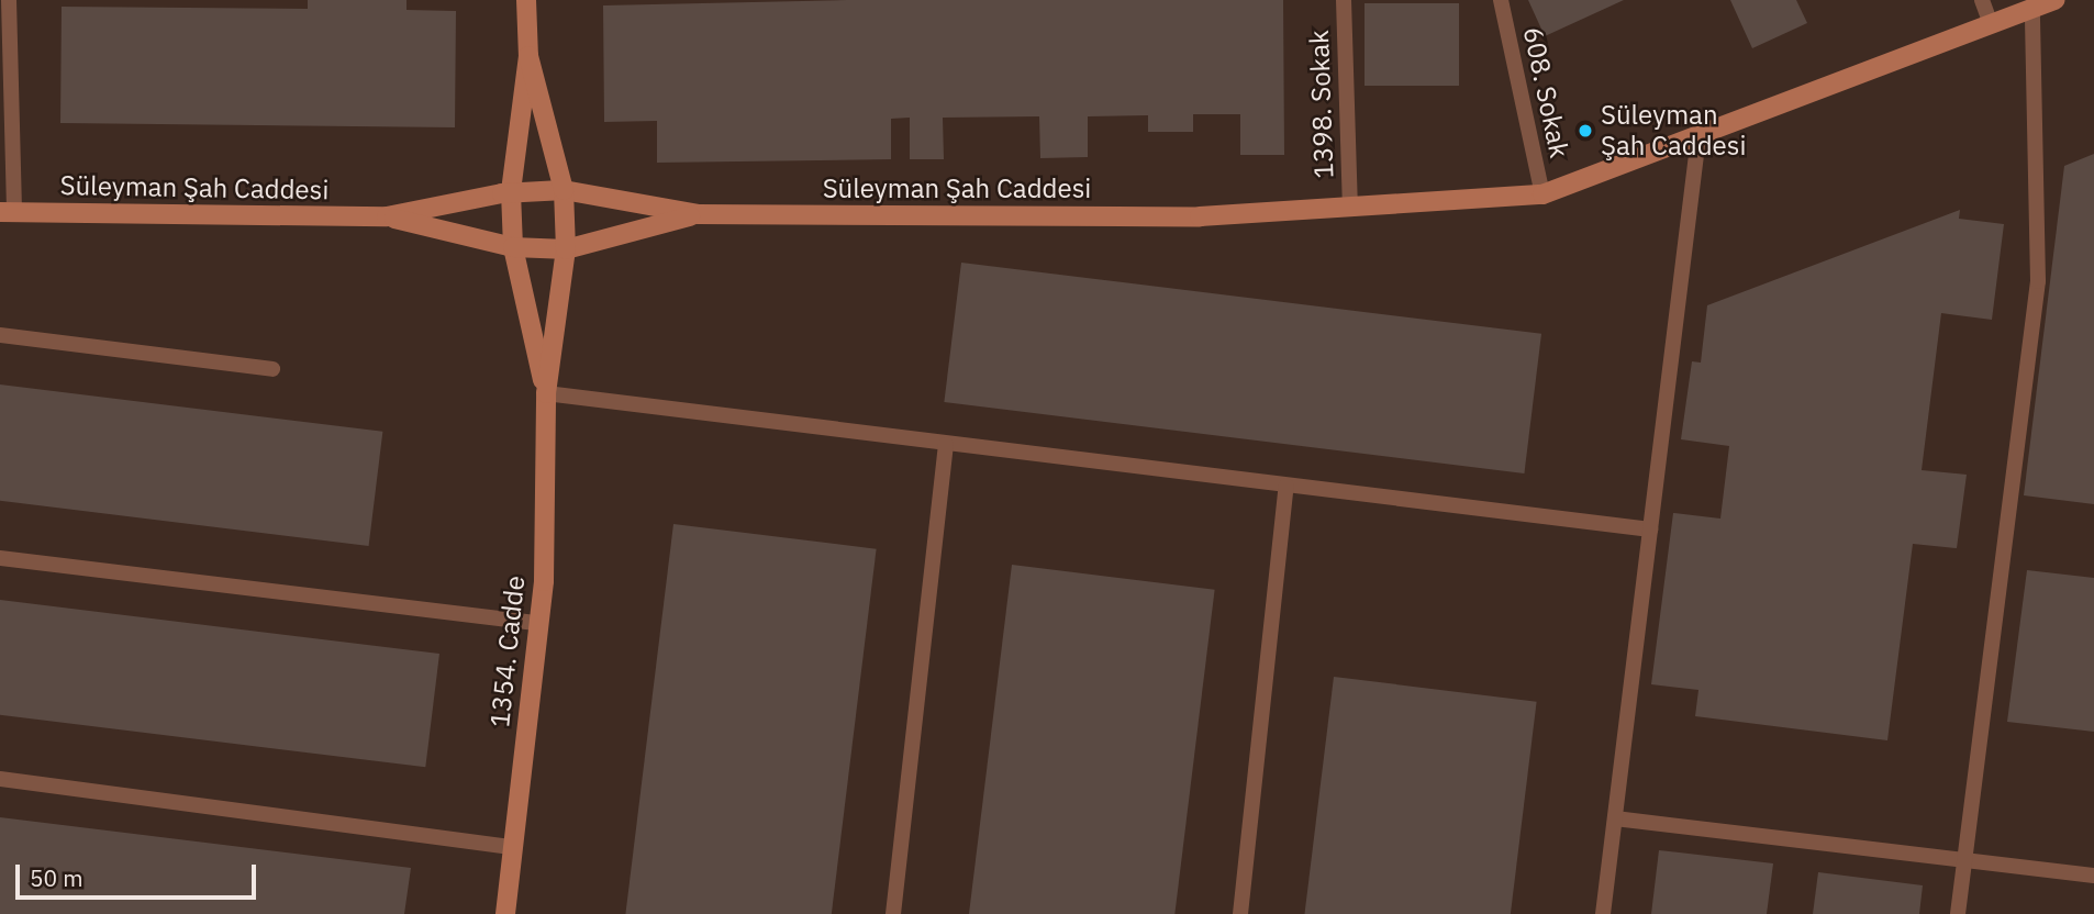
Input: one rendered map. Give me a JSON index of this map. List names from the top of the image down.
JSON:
{
  "streets": {
    "main road": ["Süleyman Şah Caddesi", "1354. Cadde"],
    "lane": ["608. Sokak", "1398. Sokak"]
  },
  "crossings": [
    ["608. Sokak", "Süleyman Şah Caddesi"],
    ["1398. Sokak", "Süleyman Şah Caddesi"]
  ],
  "places": ["Süleyman Şah Caddesi"],
  "scale_bar": "50 m"
}
